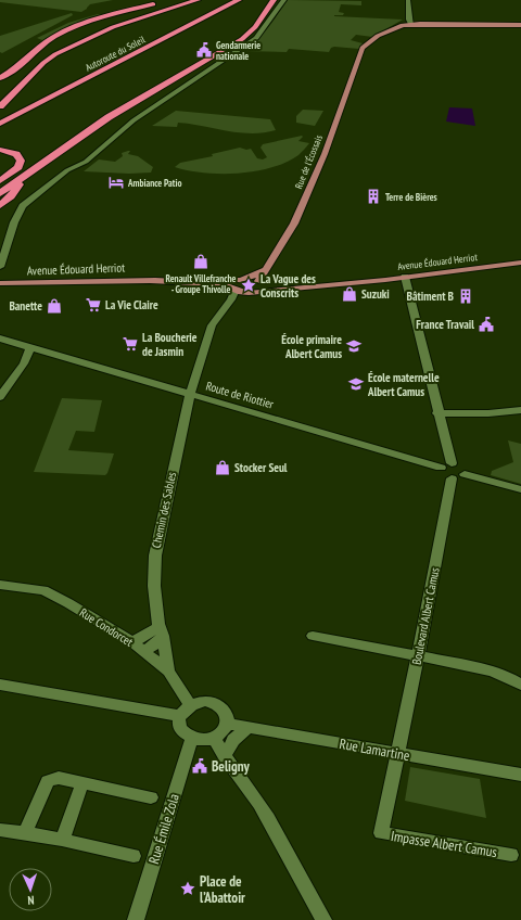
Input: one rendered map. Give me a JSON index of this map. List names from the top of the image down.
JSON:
{
  "streets": {
    "highway": ["Autoroute du Soleil"],
    "main road": ["Rue de l'Écossais", "Avenue Édouard Herriot"],
    "street": [
      "Route de Riottier",
      "Chemin des Sables",
      "Boulevard Albert Camus",
      "Rue Condorcet",
      "Rue Lamartine",
      "Rue Émile Zola",
      "Impasse Albert Camus"
    ]
  },
  "crossings": [
    ["Rue de l'Écossais", "Avenue Édouard Herriot"],
    ["Route de Riottier", "Chemin des Sables"],
    ["Chemin des Sables", "Rue Condorcet"],
    ["Boulevard Albert Camus", "Rue Lamartine"],
    ["Boulevard Albert Camus", "Impasse Albert Camus"],
    ["Rue Condorcet", "Rue Lamartine"],
    ["Rue Condorcet", "Rue Émile Zola"],
    ["Rue Lamartine", "Rue Émile Zola"],
    ["Rue Lamartine", "Impasse Albert Camus"]
  ],
  "places": {
    "public building": ["Gendarmerie nationale", "France Travail", "Beligny"],
    "hotel": ["Ambiance Patio"],
    "building": ["Terre de Bières", "Bâtiment B"],
    "shop": [
      "Renault Villefranche - Groupe Thivolle",
      "Suzuki",
      "Banette",
      "Stocker Seul"
    ],
    "place": ["La Vague des Conscrits", "Place de l’Abattoir"],
    "supermarket": ["La Vie Claire", "La Boucherie de Jasmin"],
    "school or university": ["École primaire Albert Camus", "École maternelle Albert Camus"]
  },
  "north": "bottom"
}
